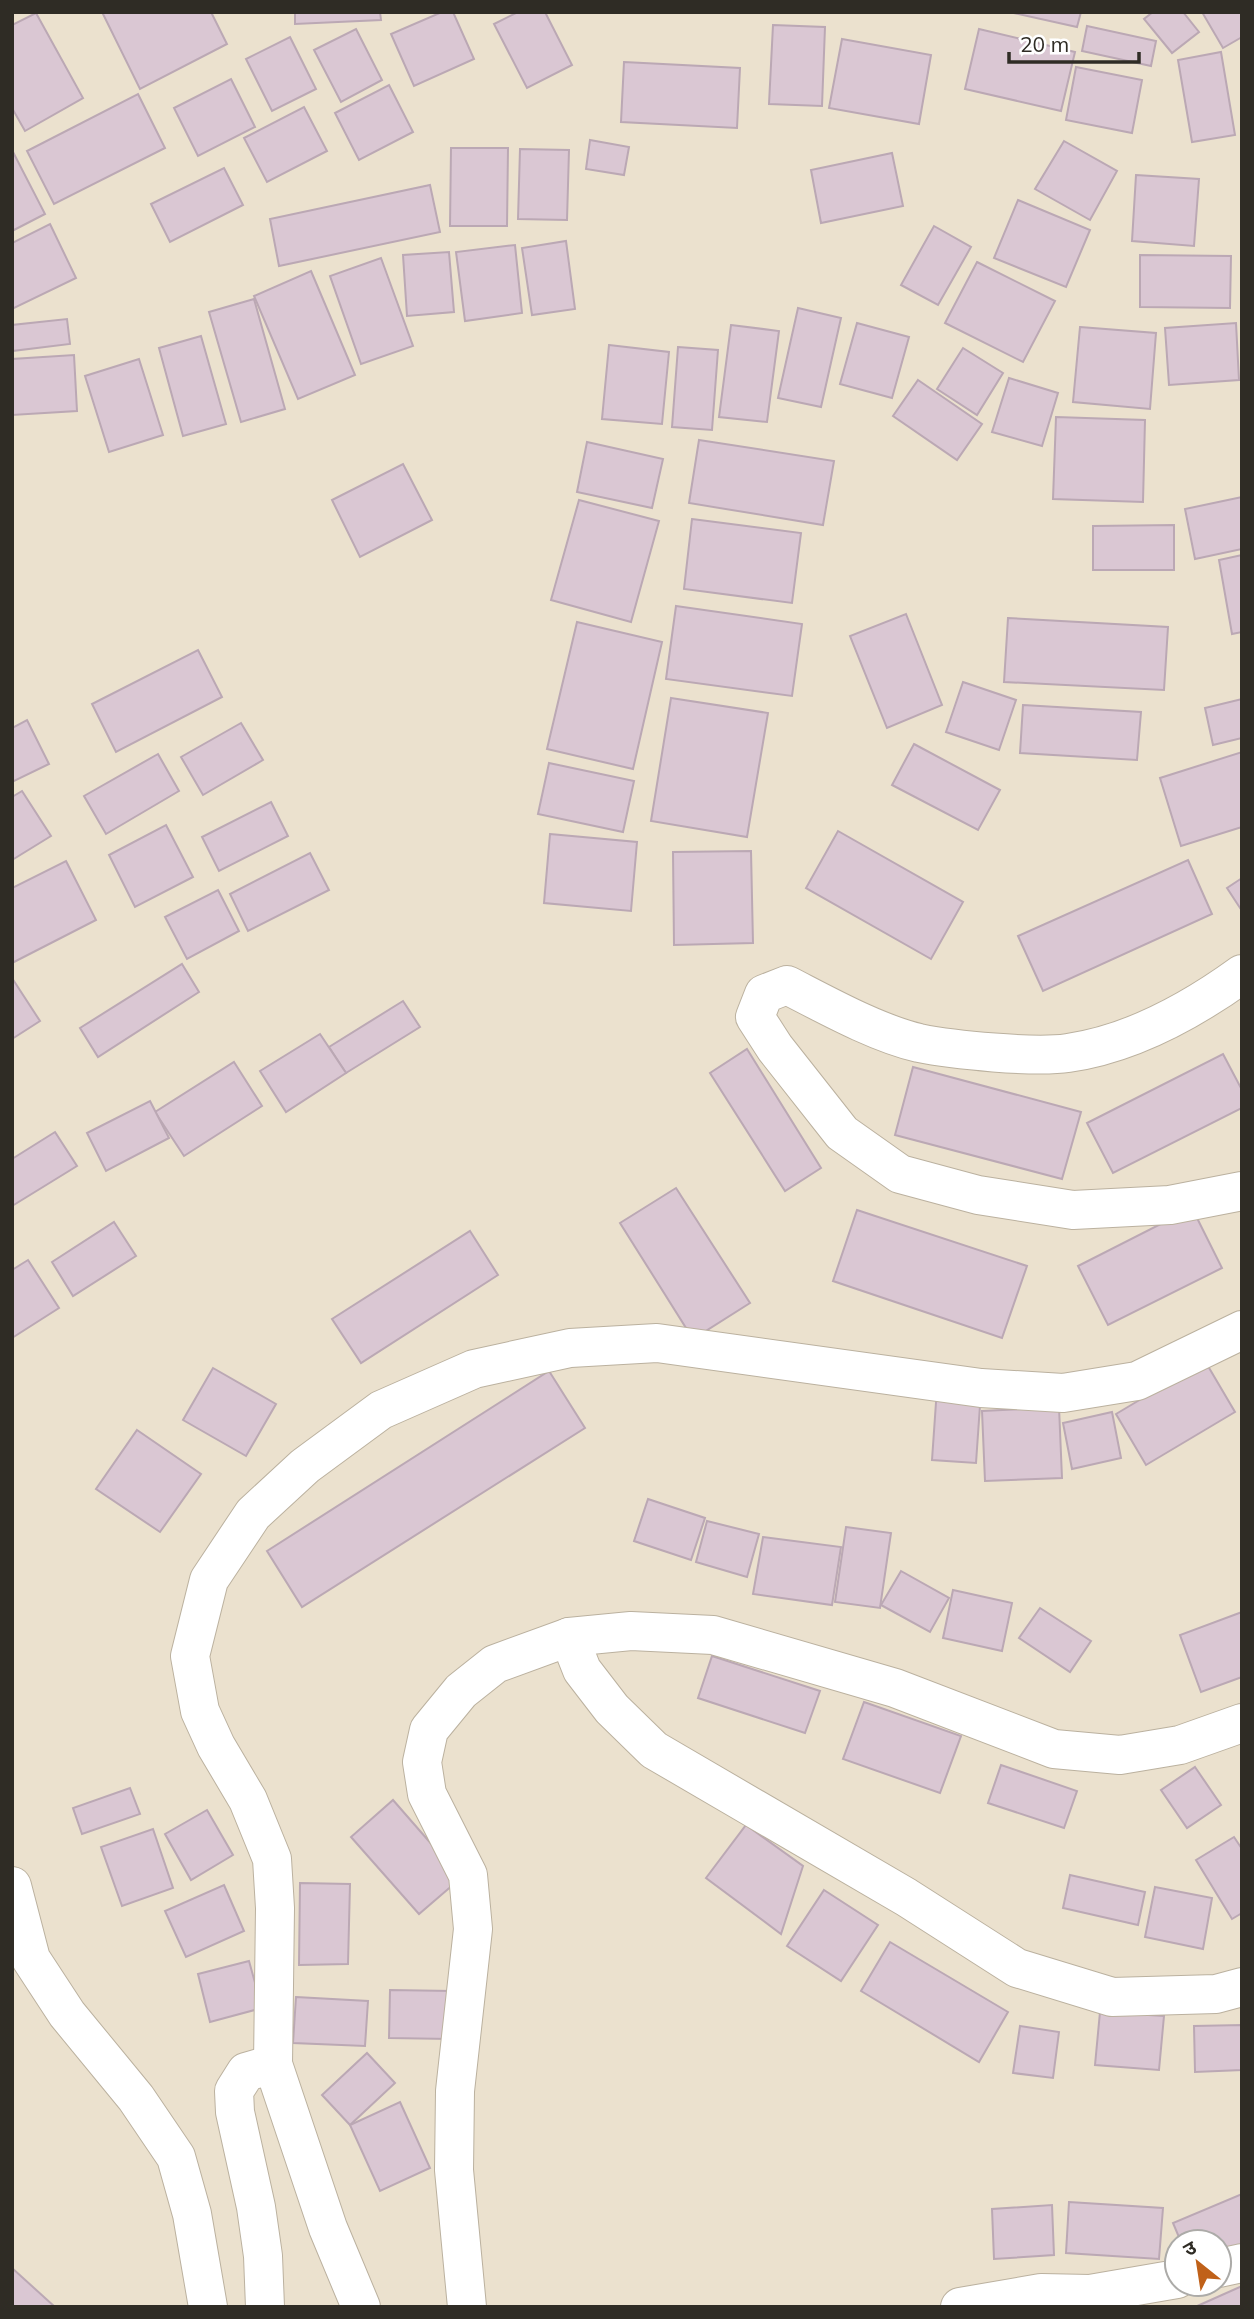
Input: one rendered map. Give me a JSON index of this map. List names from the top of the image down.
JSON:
{
  "scale_bar": "20 m",
  "north": "top left"
}
